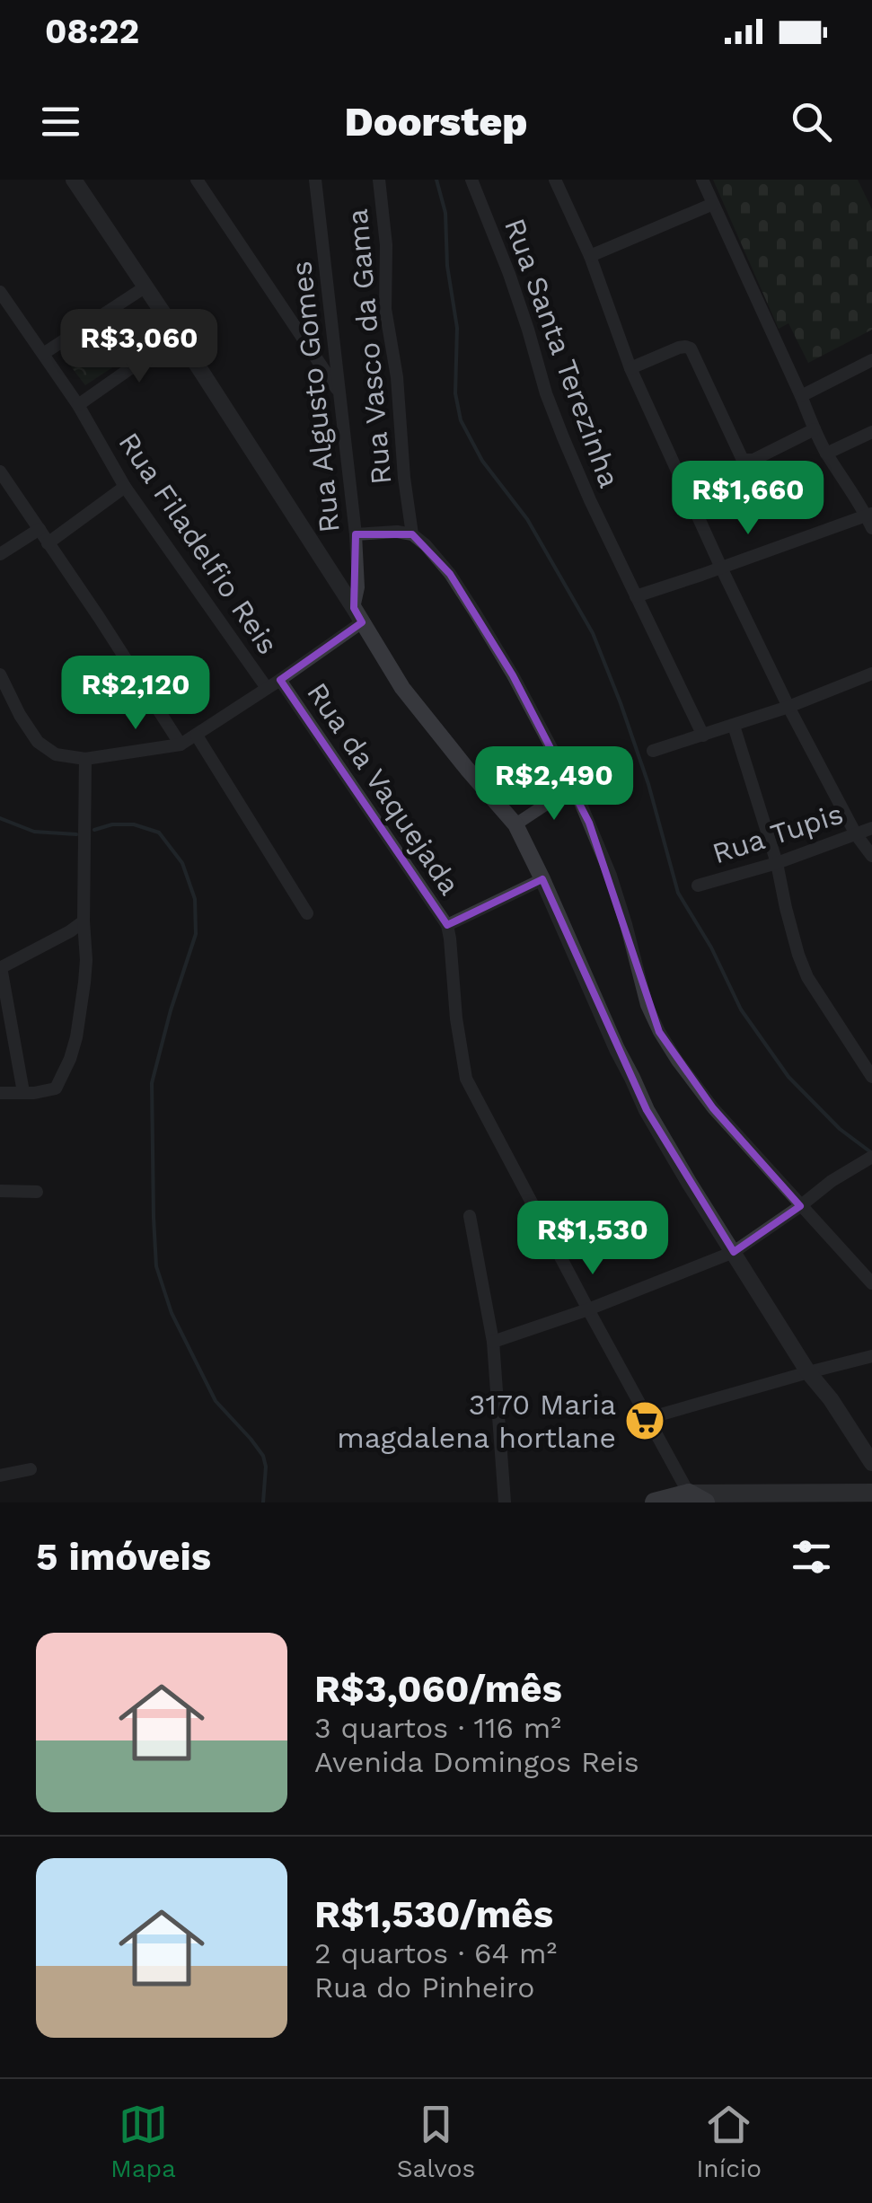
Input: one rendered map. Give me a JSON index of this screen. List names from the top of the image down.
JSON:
{
  "streets": {
    "street": [
      "Rua Vasco da Gama",
      "Rua Santa Terezinha",
      "Rua Algusto Gomes",
      "Rua Filadelfio Reis",
      "Rua da Vaquejada",
      "Rua Tupis"
    ]
  },
  "places": {
    "supermarket": ["3170 Maria magdalena hortlane"]
  },
  "page": {
    "status": "08:22",
    "header": "Doorstep",
    "price": [
      "R$3,060",
      "R$1,660",
      "R$2,120",
      "R$2,490",
      "R$1,530"
    ],
    "heading": "5 imóveis",
    "list": [
      {
        "name": "R$3,060/mês",
        "note": "3 quartos · 116 m² · Avenida Domingos Reis"
      },
      {
        "name": "R$1,530/mês",
        "note": "2 quartos · 64 m² · Rua do Pinheiro"
      }
    ],
    "tabs": ["Mapa", "Salvos", "Início"]
  }
}
